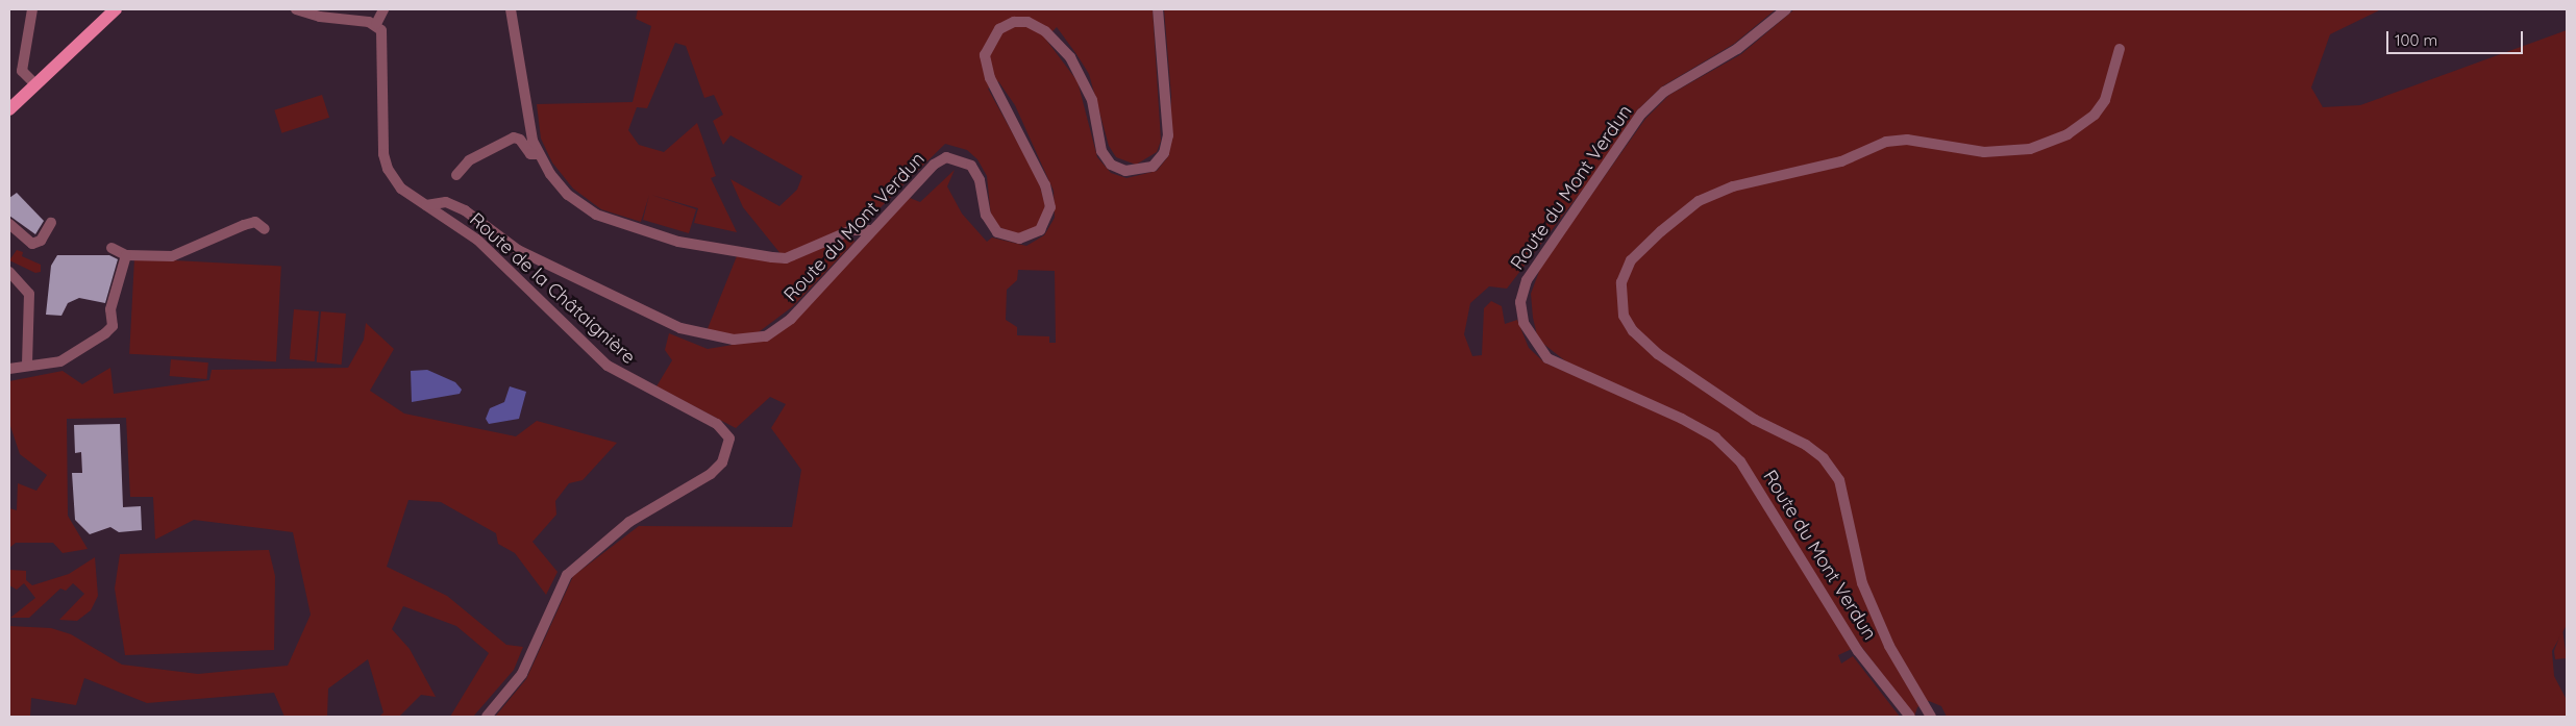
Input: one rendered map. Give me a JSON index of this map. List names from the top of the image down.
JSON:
{
  "streets": {
    "street": ["Route du Mont Verdun", "Route de la Châtaignière"]
  },
  "crossings": [
    ["Route du Mont Verdun", "Route de la Châtaignière"]
  ],
  "scale_bar": "100 m"
}
